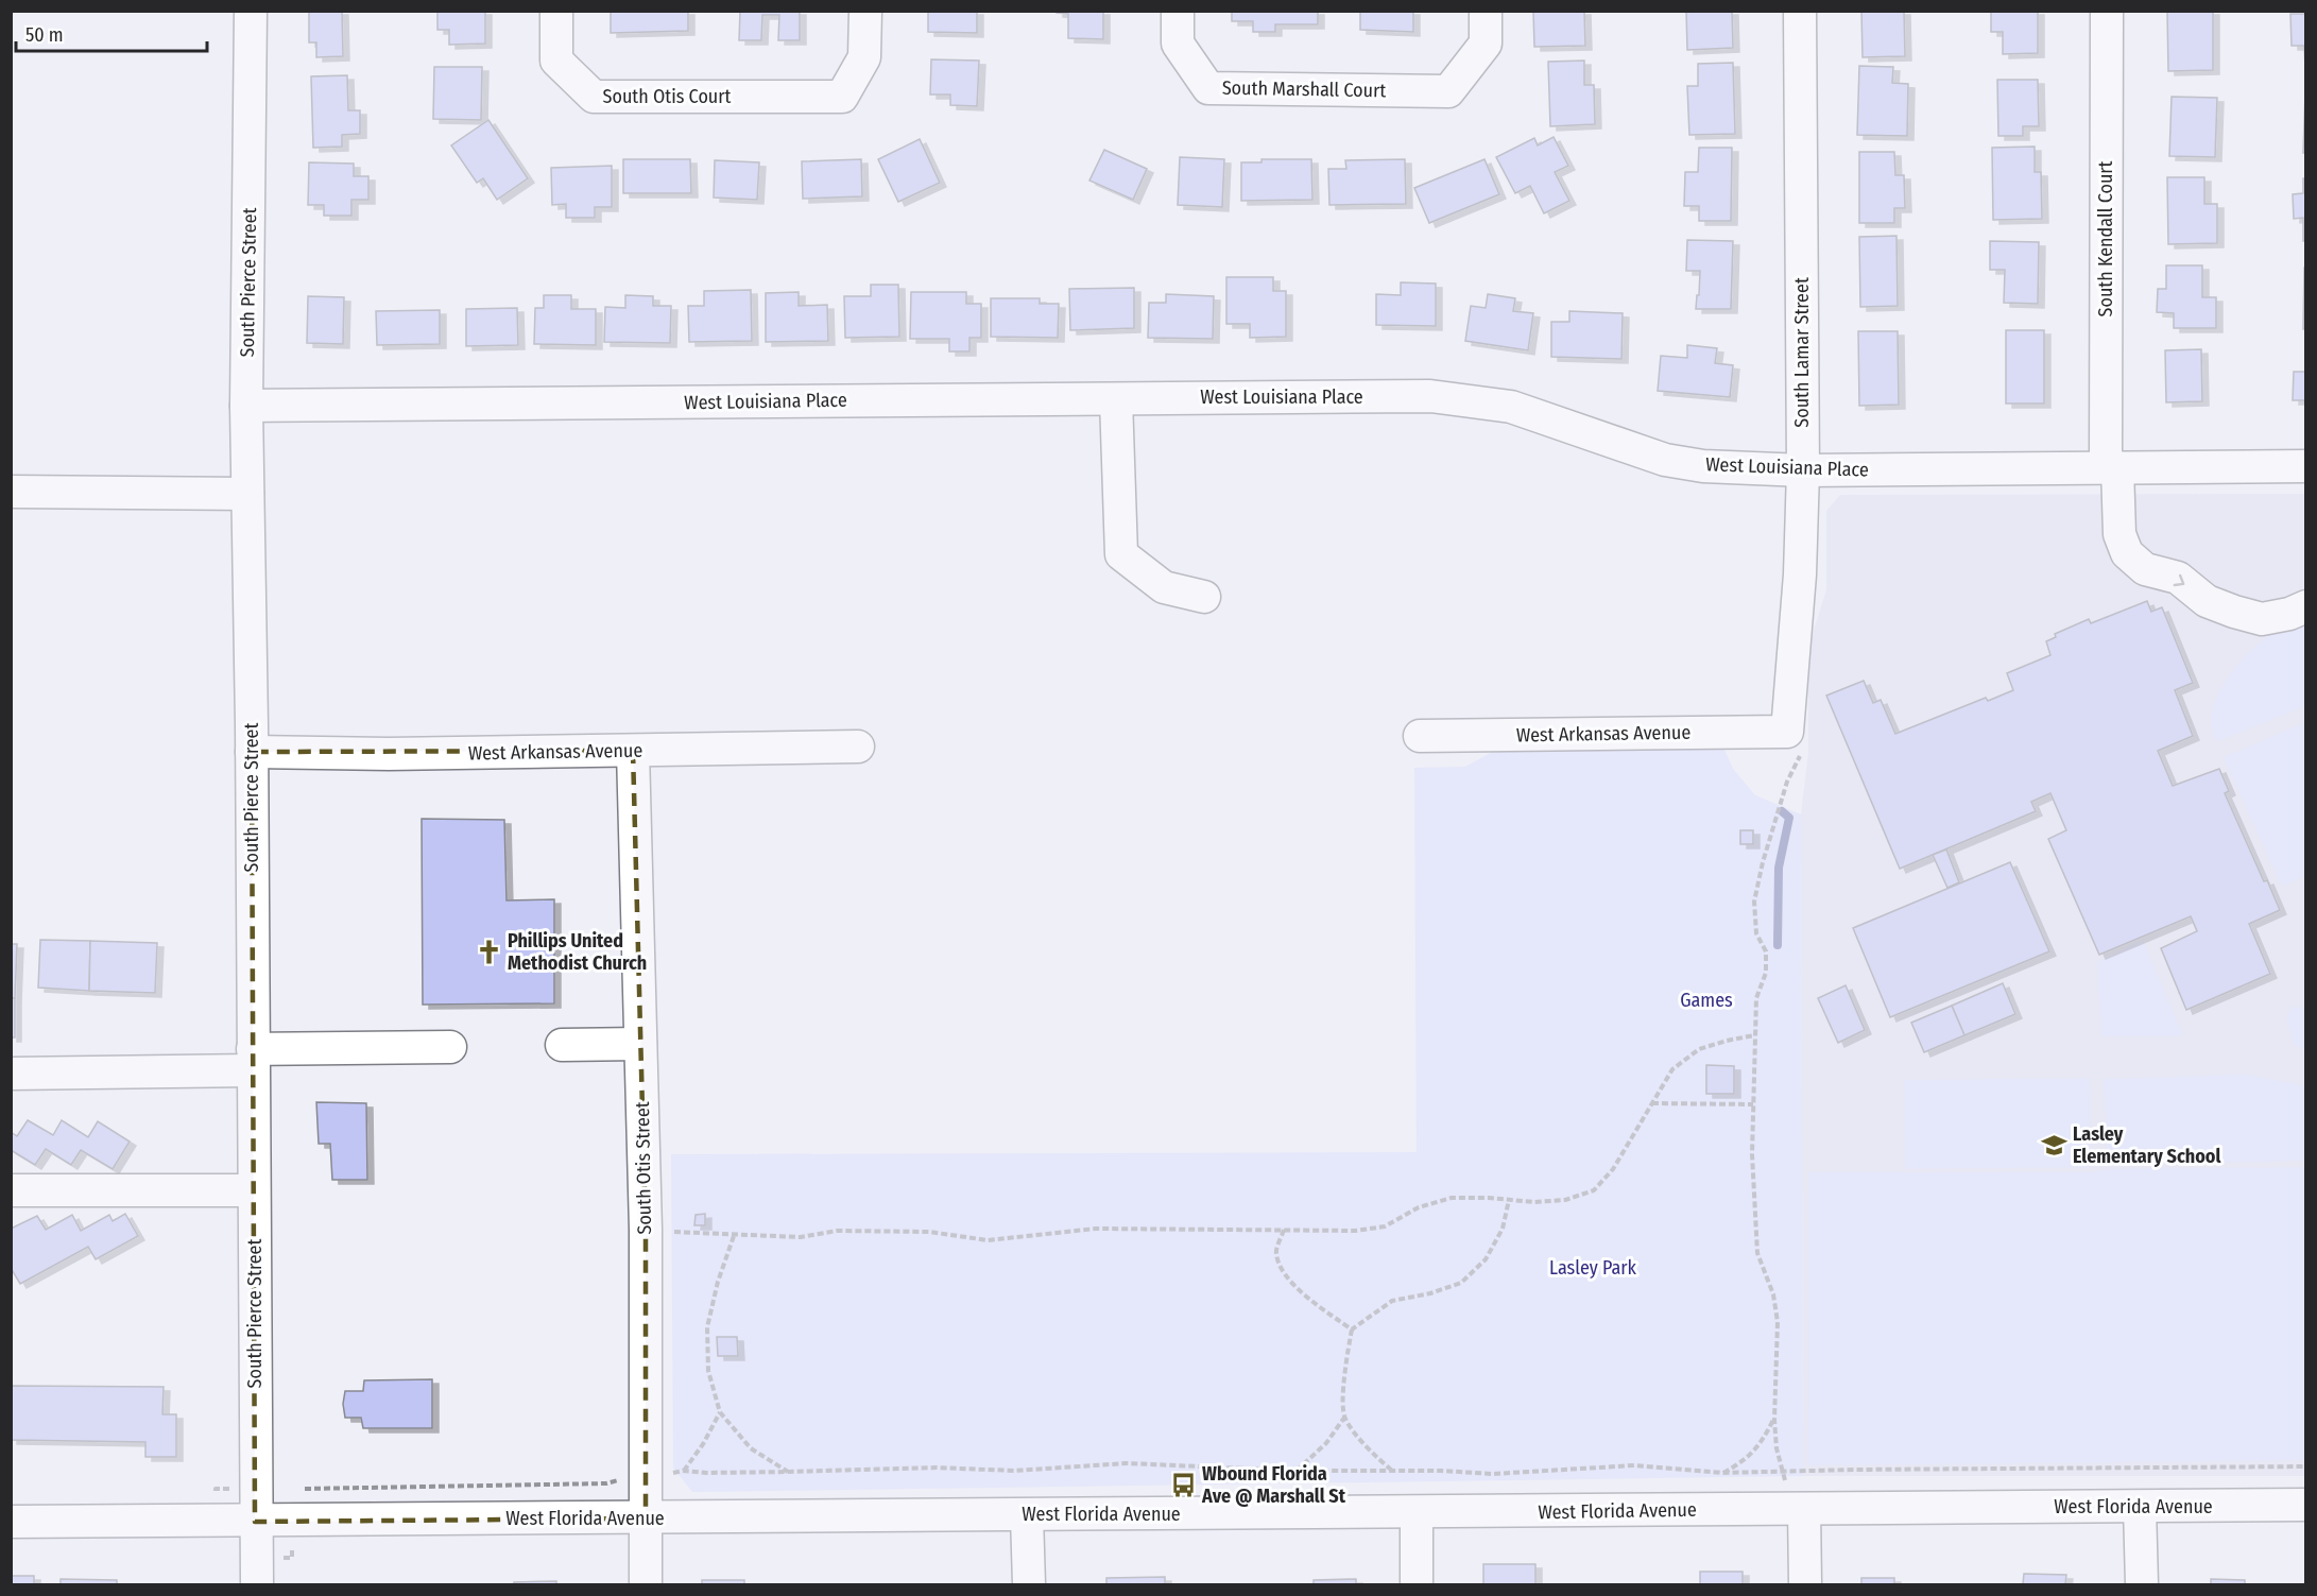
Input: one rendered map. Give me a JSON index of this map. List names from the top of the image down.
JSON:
{
  "streets": {
    "street": [
      "South Marshall Court",
      "South Otis Court",
      "South Kendall Court",
      "South Pierce Street",
      "South Lamar Street",
      "West Louisiana Place",
      "West Arkansas Avenue",
      "South Otis Street",
      "West Florida Avenue"
    ]
  },
  "crossings": [
    ["South Kendall Court", "West Louisiana Place"],
    ["South Pierce Street", "West Louisiana Place"],
    ["South Pierce Street", "West Arkansas Avenue"],
    ["South Pierce Street", "West Florida Avenue"],
    ["South Lamar Street", "West Louisiana Place"],
    ["South Lamar Street", "West Arkansas Avenue"],
    ["West Arkansas Avenue", "South Otis Street"],
    ["South Otis Street", "West Florida Avenue"]
  ],
  "parks": ["Games", "Lasley Park"],
  "places": {
    "church": ["Phillips United Methodist Church"],
    "school or university": ["Lasley Elementary School"],
    "bus stop": ["Wbound Florida Ave @ Marshall St"]
  },
  "scale_bar": "50 m"
}
